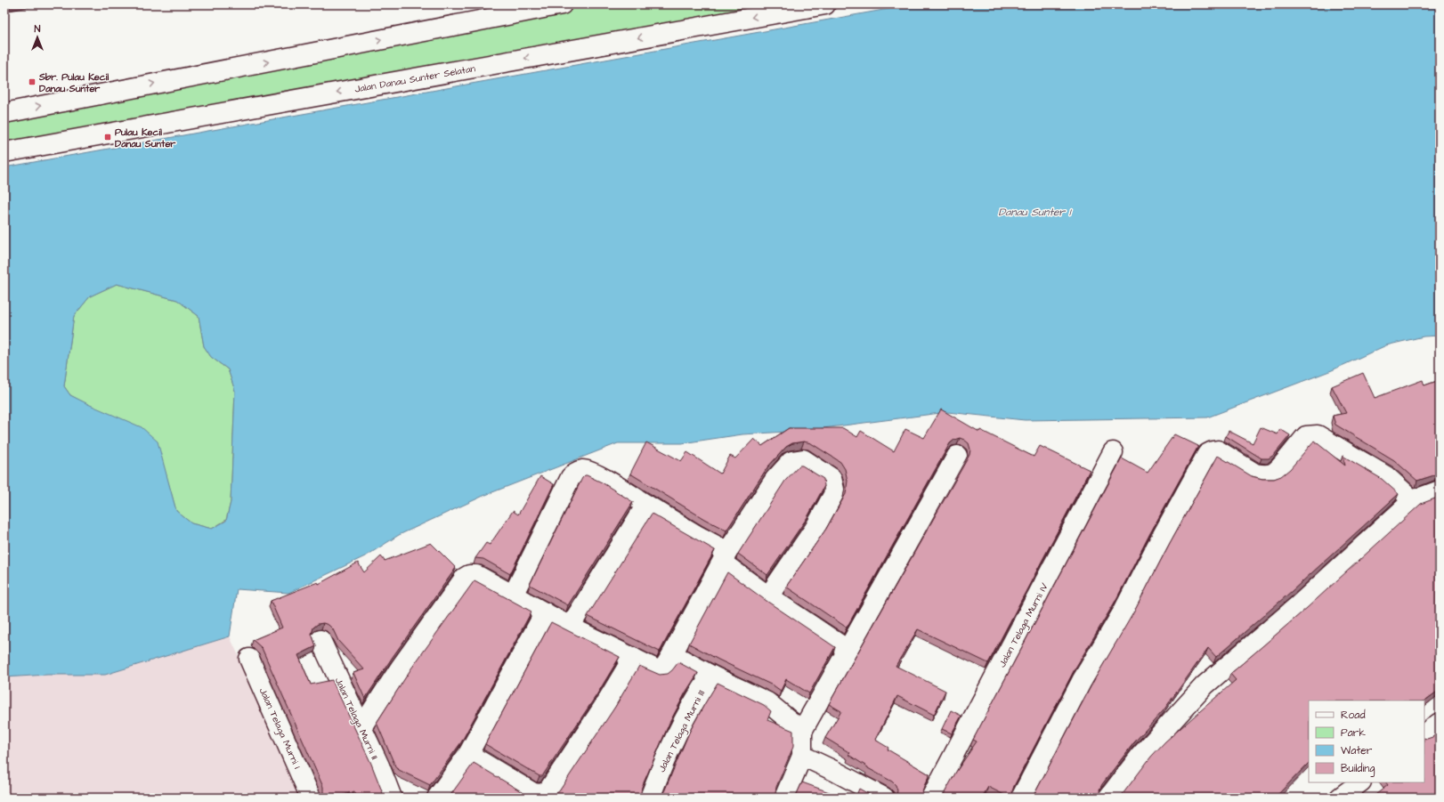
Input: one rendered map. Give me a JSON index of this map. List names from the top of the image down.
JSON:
{
  "streets": {
    "street": [
      "Jalan Danau Sunter Selatan",
      "Jalan Telaga Murni IV",
      "Jalan Telaga Murni II",
      "Jalan Telaga Murni I",
      "Jalan Telaga Murni III"
    ]
  },
  "water": ["Danau Sunter 1"],
  "places": {
    "transit": ["Sbr. Pulau Kecil Danau Sunter", "Pulau Kecil Danau Sunter"]
  },
  "legend": [
    "Road",
    "Park",
    "Water",
    "Building"
  ],
  "north": "top"
}
